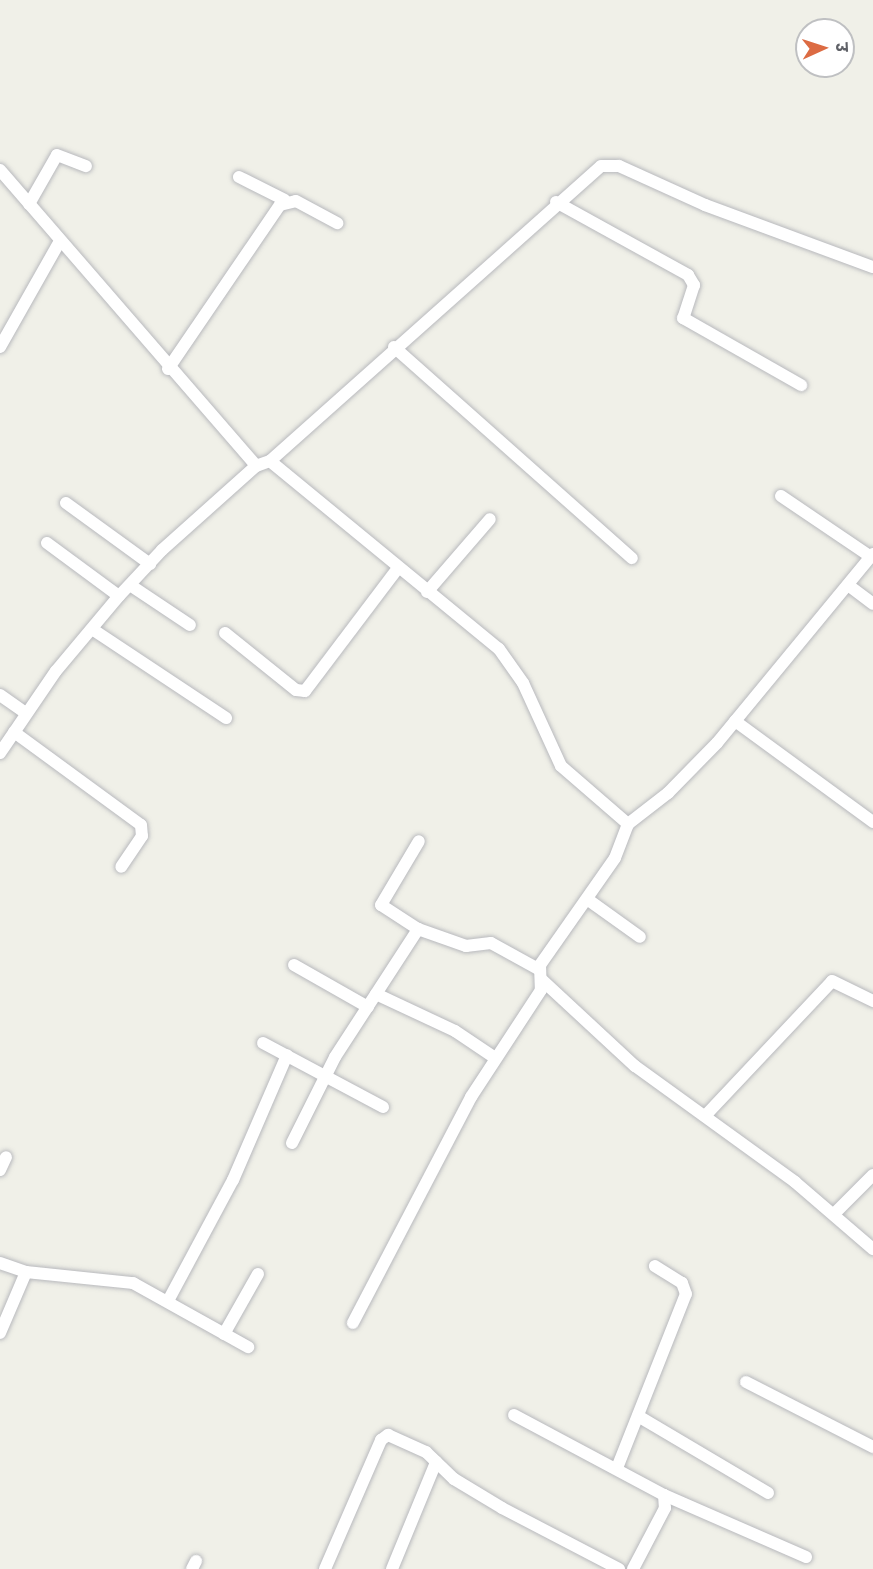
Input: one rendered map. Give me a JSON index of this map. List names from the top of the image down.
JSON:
{
  "north": "right"
}
